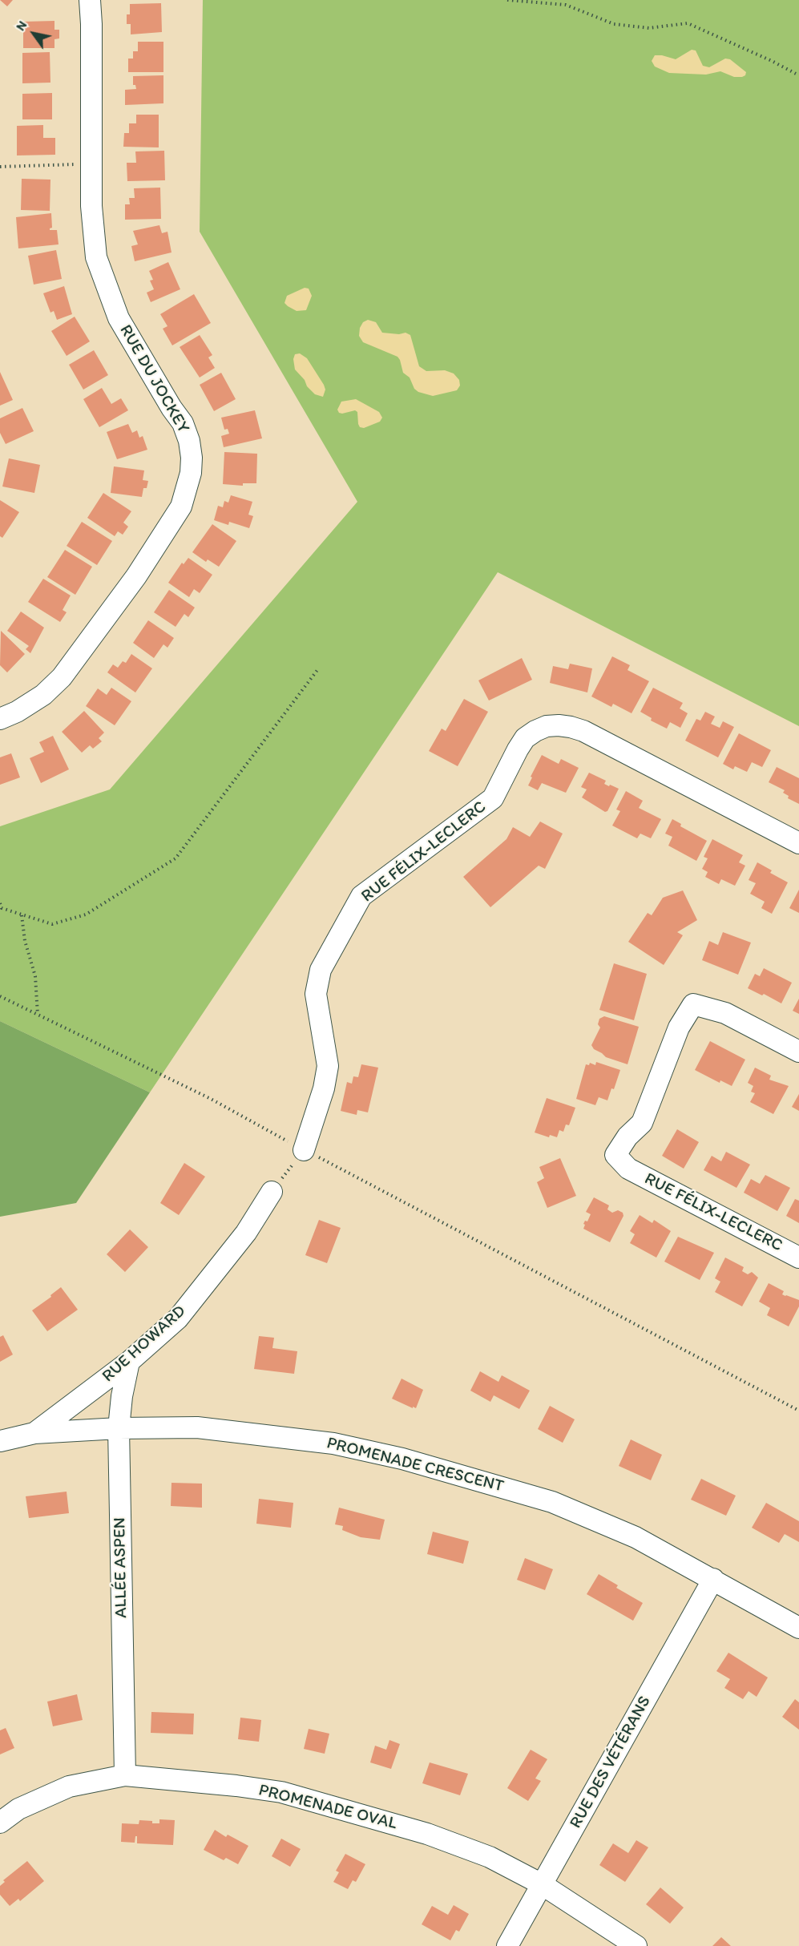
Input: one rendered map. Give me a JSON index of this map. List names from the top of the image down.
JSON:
{
  "streets": {
    "street": [
      "RUE DU JOCKEY",
      "RUE FÉLIX-LECLERC",
      "RUE HOWARD",
      "PROMENADE CRESCENT",
      "ALLÉE ASPEN",
      "RUE DES VÉTÉRANS",
      "PROMENADE OVAL"
    ]
  },
  "crossings": [
    ["RUE HOWARD", "PROMENADE CRESCENT"],
    ["RUE HOWARD", "ALLÉE ASPEN"],
    ["PROMENADE CRESCENT", "ALLÉE ASPEN"],
    ["PROMENADE CRESCENT", "RUE DES VÉTÉRANS"],
    ["ALLÉE ASPEN", "PROMENADE OVAL"],
    ["RUE DES VÉTÉRANS", "PROMENADE OVAL"]
  ],
  "north": "top left"
}
